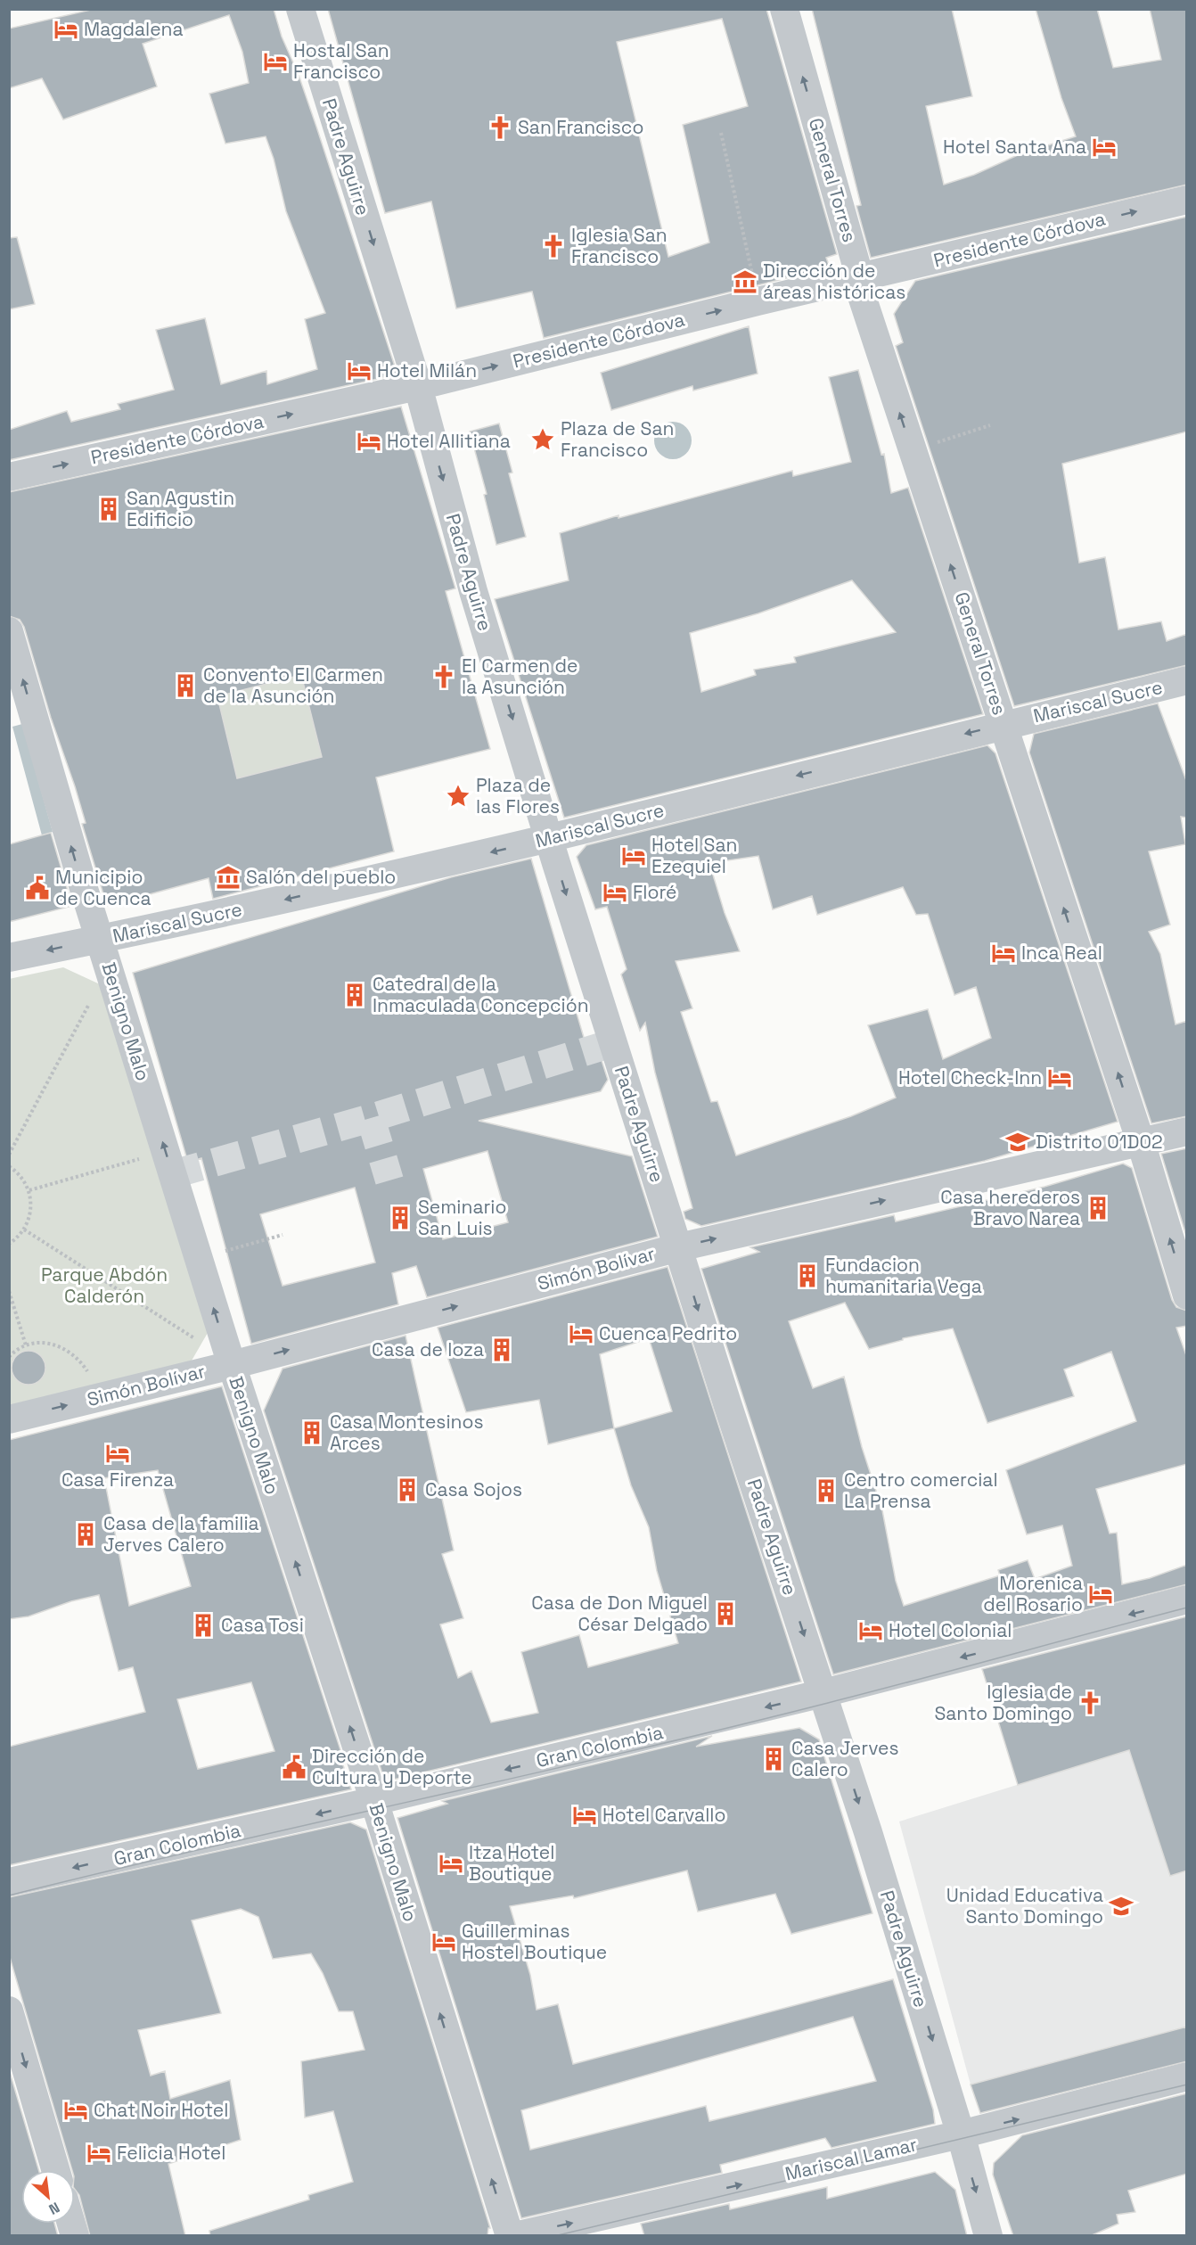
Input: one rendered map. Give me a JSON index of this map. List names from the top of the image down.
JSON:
{
  "streets": {
    "street": [
      "Padre Aguirre",
      "General Torres",
      "Presidente Córdova",
      "Mariscal Sucre",
      "Benigno Malo",
      "Simón Bolívar",
      "Gran Colombia",
      "Mariscal Lamar"
    ]
  },
  "crossings": [
    ["Padre Aguirre", "Presidente Córdova"],
    ["Padre Aguirre", "Mariscal Sucre"],
    ["Padre Aguirre", "Simón Bolívar"],
    ["Padre Aguirre", "Gran Colombia"],
    ["Padre Aguirre", "Mariscal Lamar"],
    ["General Torres", "Presidente Córdova"],
    ["General Torres", "Mariscal Sucre"],
    ["General Torres", "Simón Bolívar"],
    ["Mariscal Sucre", "Benigno Malo"],
    ["Benigno Malo", "Simón Bolívar"],
    ["Benigno Malo", "Gran Colombia"]
  ],
  "one_way": [
    "Padre Aguirre",
    "General Torres",
    "Presidente Córdova",
    "Mariscal Sucre",
    "Benigno Malo",
    "Simón Bolívar",
    "Gran Colombia",
    "Mariscal Lamar"
  ],
  "parks": ["Parque Abdón Calderón"],
  "places": {
    "hotel": [
      "Magdalena",
      "Hostal San Francisco",
      "Hotel Santa Ana",
      "Hotel Milán",
      "Hotel Allitiana",
      "Hotel San Ezequiel",
      "Floré",
      "Inca Real",
      "Hotel Check-Inn",
      "Cuenca Pedrito",
      "Casa Firenza",
      "Morenica del Rosario",
      "Hotel Colonial",
      "Hotel Carvallo",
      "Itza Hotel Boutique",
      "Guillerminas Hostel Boutique",
      "Chat Noir Hotel",
      "Felicia Hotel"
    ],
    "church": [
      "San Francisco",
      "Iglesia San Francisco",
      "El Carmen de la Asunción",
      "Iglesia de Santo Domingo"
    ],
    "museum": ["Dirección de áreas históricas", "Salón del pueblo"],
    "place": ["Plaza de San Francisco", "Plaza de las Flores"],
    "building": [
      "San Agustin Edificio",
      "Convento El Carmen de la Asunción",
      "Catedral de la Inmaculada Concepción",
      "Casa herederos Bravo Narea",
      "Seminario San Luis",
      "Fundacion humanitaria Vega",
      "Casa de loza",
      "Casa Montesinos Arces",
      "Casa Sojos",
      "Centro comercial La Prensa",
      "Casa de la familia Jerves Calero",
      "Casa de Don Miguel César Delgado",
      "Casa Tosi",
      "Casa Jerves Calero"
    ],
    "public building": ["Municipio de Cuenca", "Dirección de Cultura y Deporte"],
    "school or university": ["Distrito 01D02", "Unidad Educativa Santo Domingo"]
  },
  "north": "bottom right"
}
